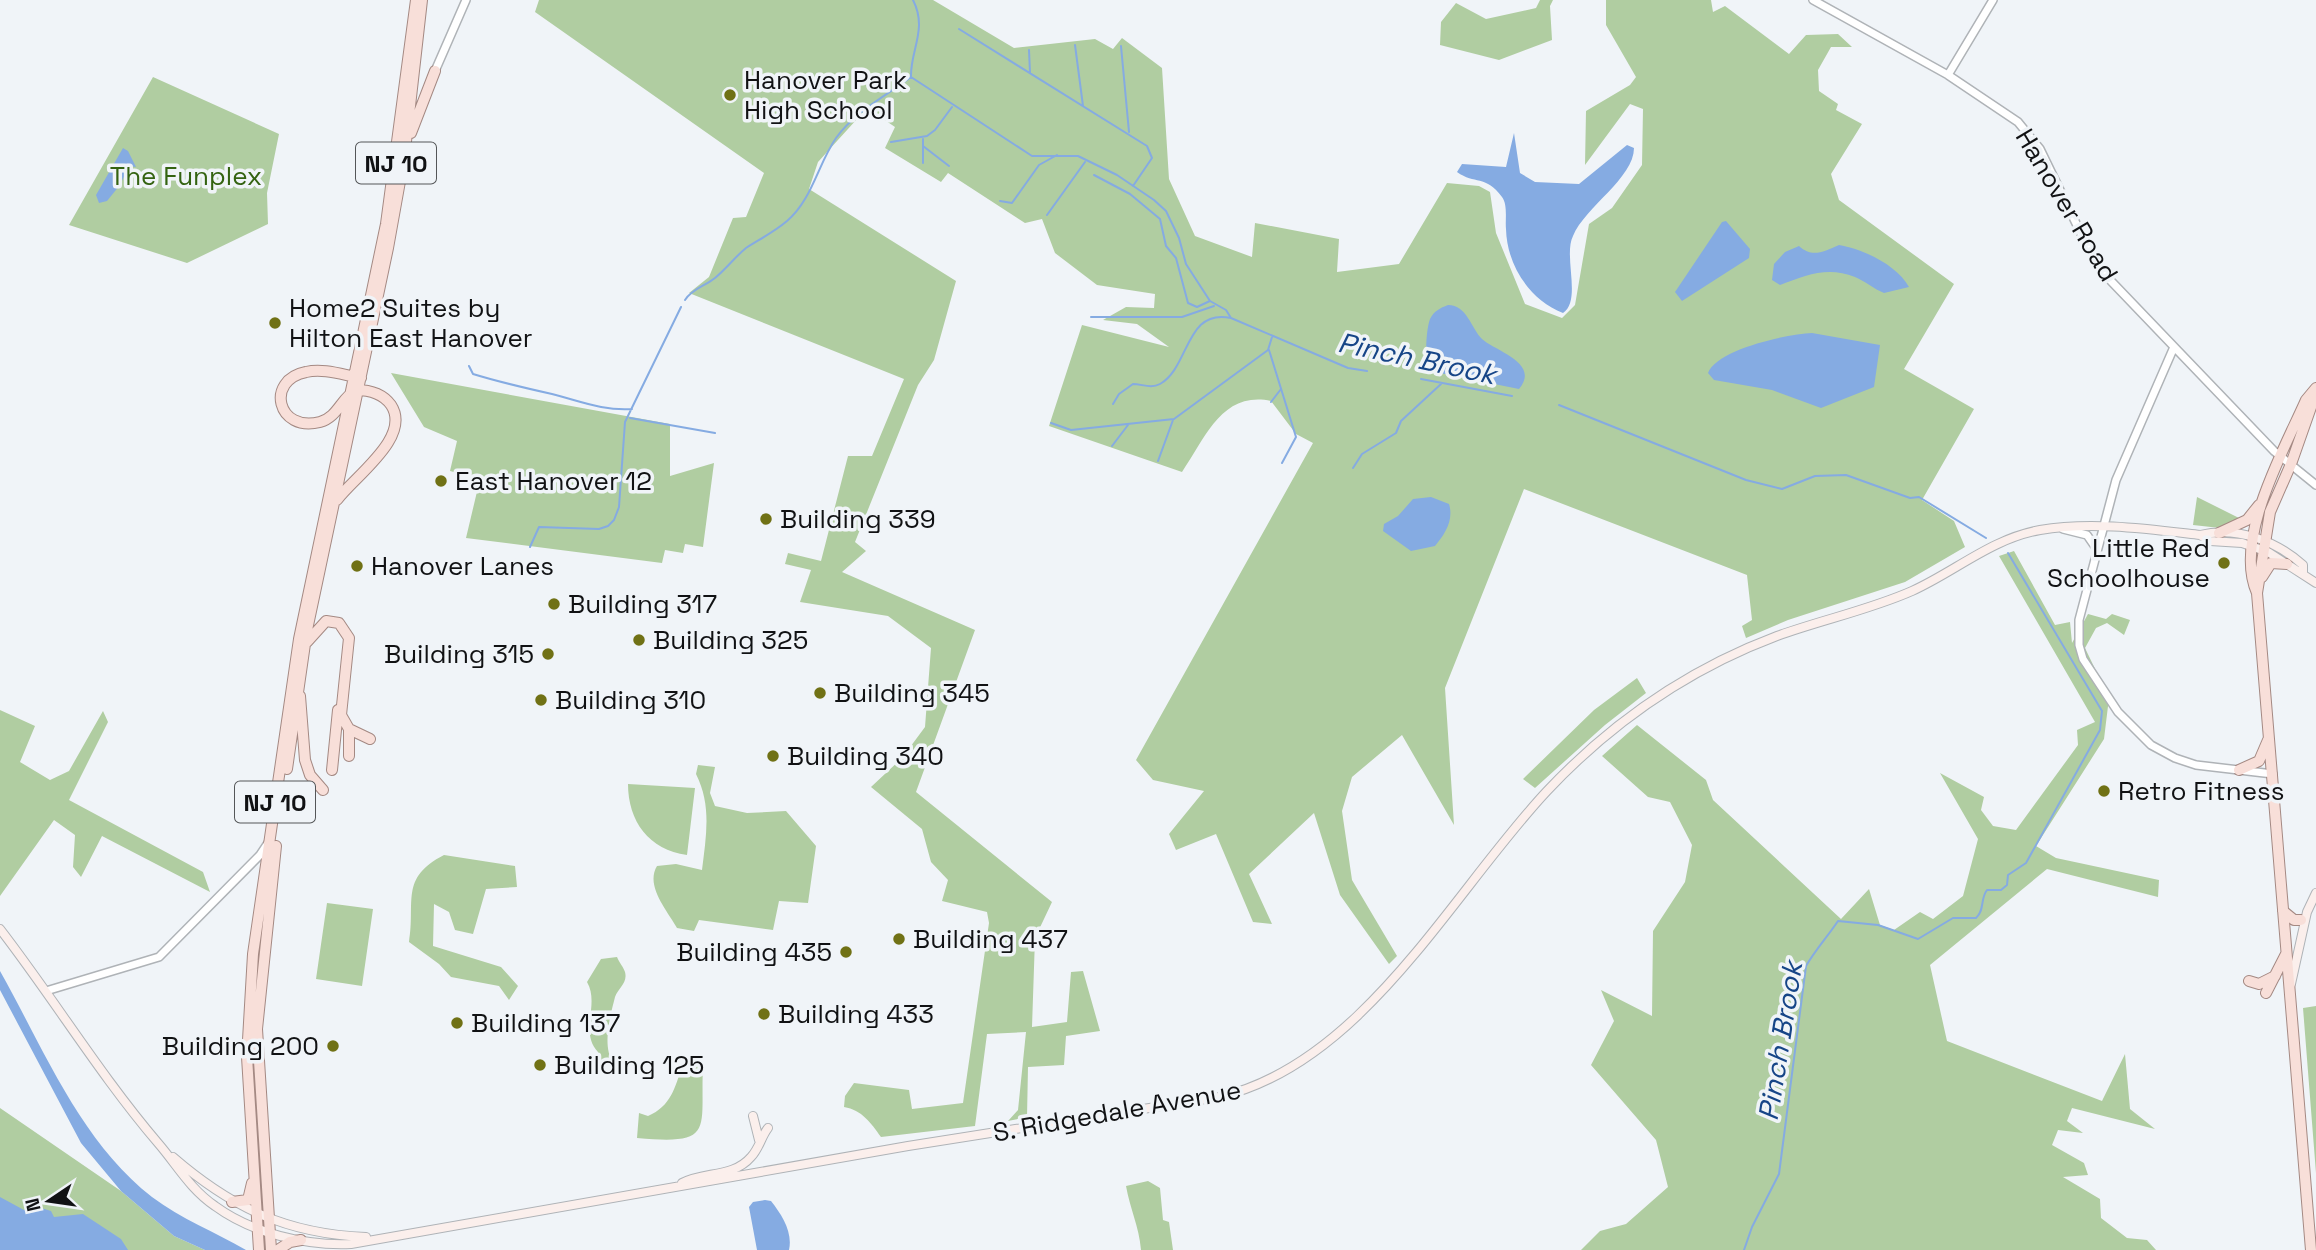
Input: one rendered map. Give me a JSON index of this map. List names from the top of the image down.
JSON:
{
  "streets": {
    "main road": ["NJ 10", "S. Ridgedale Avenue"],
    "street": ["Hanover Road"]
  },
  "water": ["Pinch Brook"],
  "parks": ["The Funplex"],
  "places": [
    "Hanover Park High School",
    "Home2 Suites by Hilton East Hanover",
    "East Hanover 12",
    "Building 339",
    "Little Red Schoolhouse",
    "Hanover Lanes",
    "Building 317",
    "Building 325",
    "Building 315",
    "Building 345",
    "Building 310",
    "Building 340",
    "Retro Fitness",
    "Building 437",
    "Building 435",
    "Building 433",
    "Building 137",
    "Building 200",
    "Building 125"
  ],
  "north": "left"
}
